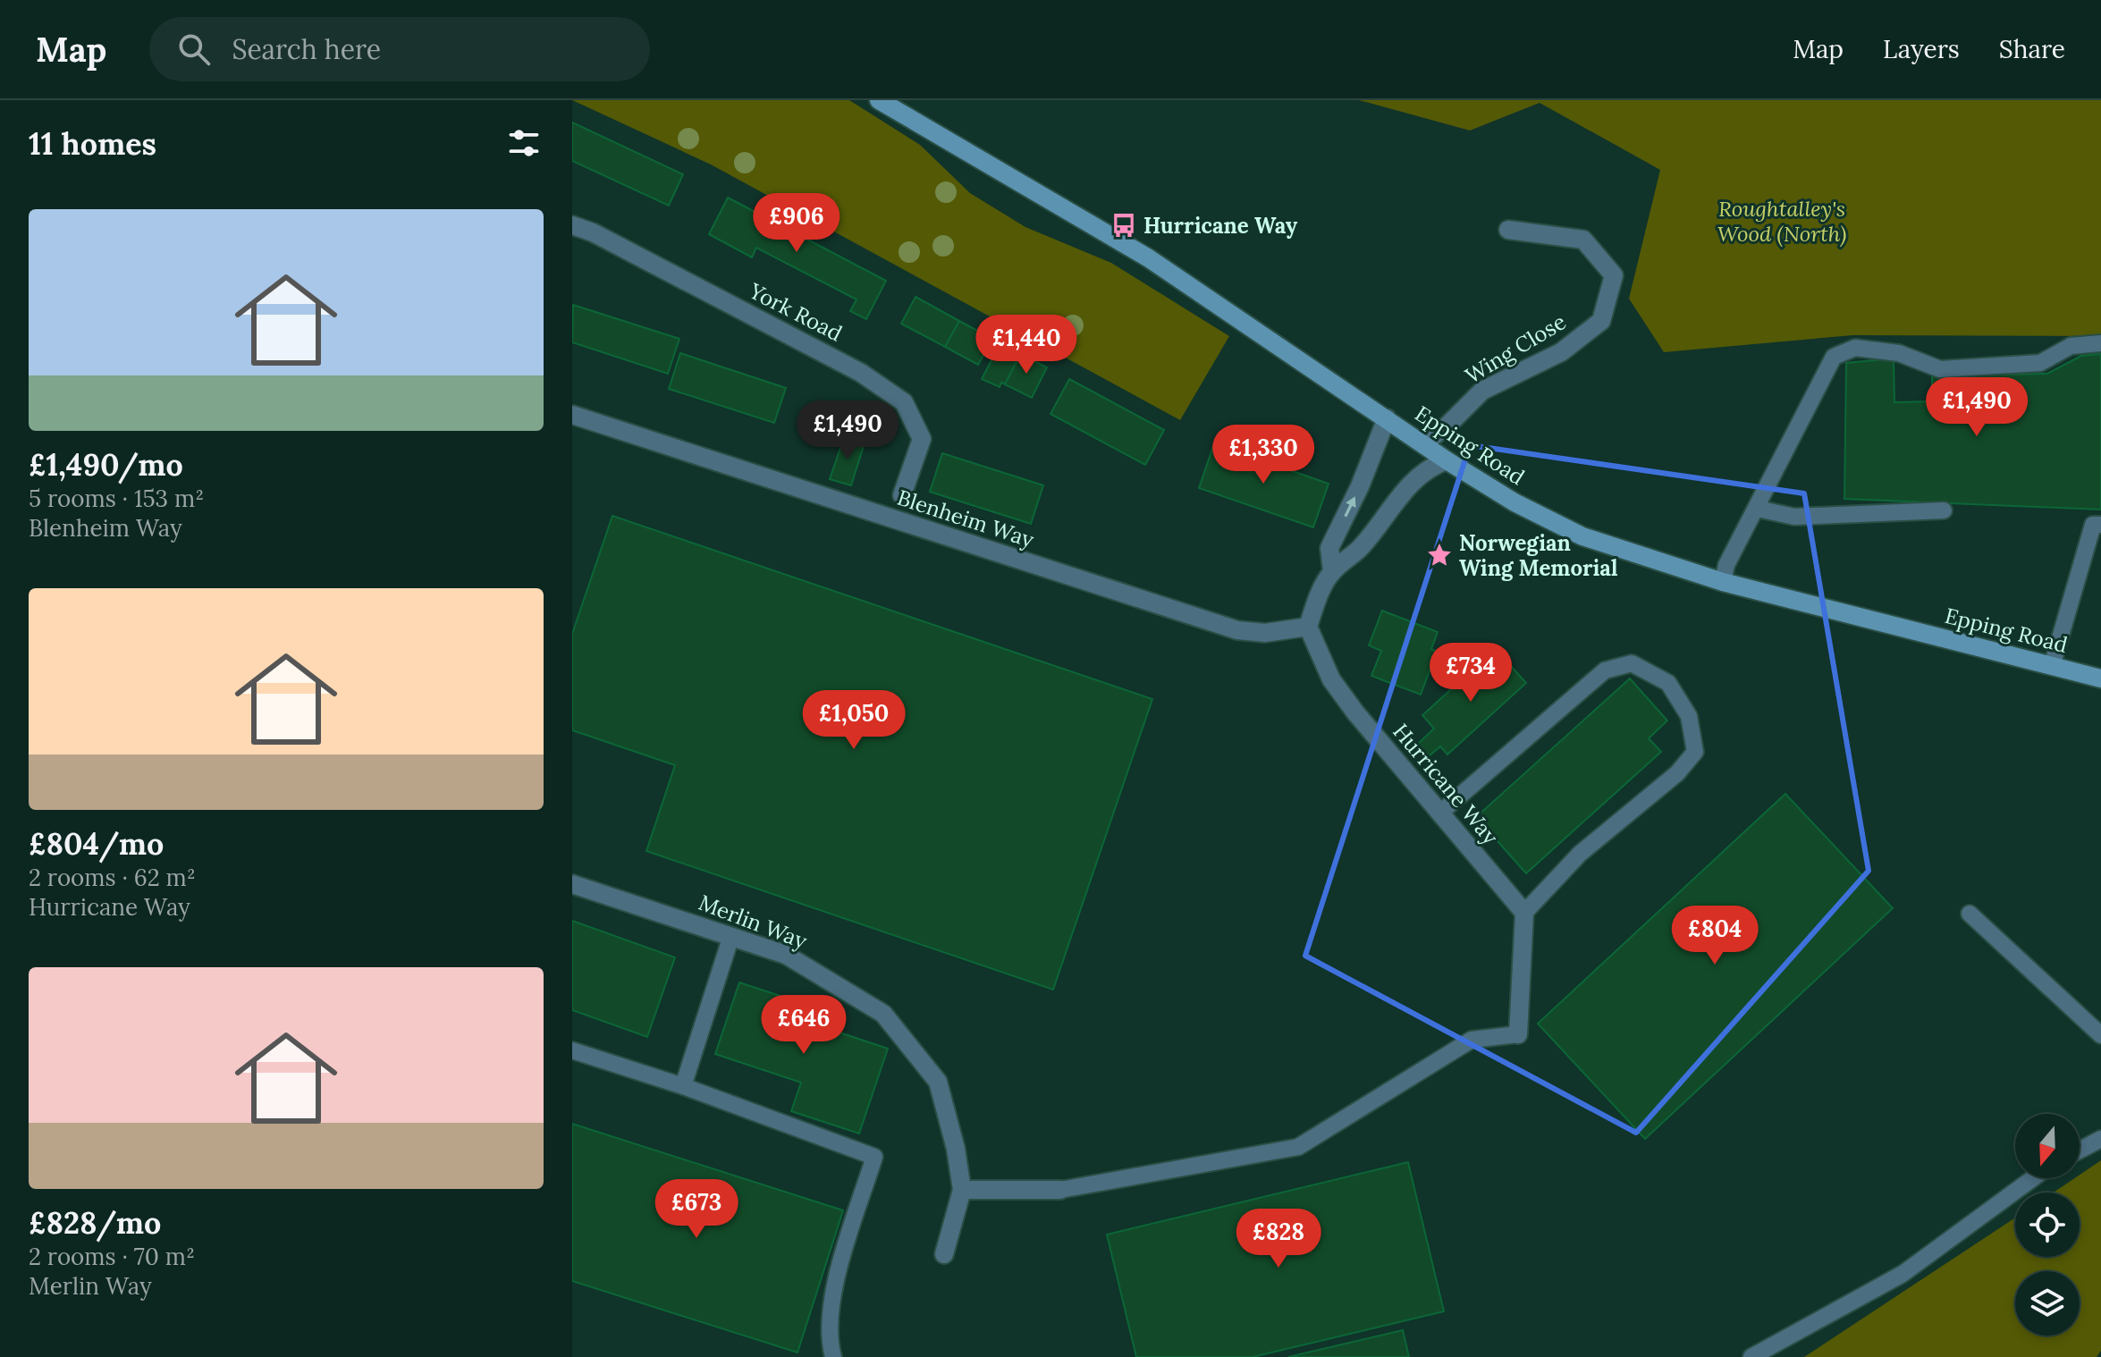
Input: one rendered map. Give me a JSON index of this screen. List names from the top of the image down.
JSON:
{
  "streets": {
    "main road": ["Epping Road"],
    "street": [
      "York Road",
      "Wing Close",
      "Blenheim Way",
      "Hurricane Way",
      "Merlin Way"
    ]
  },
  "crossings": [
    ["Wing Close", "Epping Road"],
    ["Blenheim Way", "Hurricane Way"]
  ],
  "parks": ["Roughtalley's Wood (North)"],
  "places": {
    "bus stop": ["Hurricane Way"],
    "place": ["Norwegian Wing Memorial"]
  },
  "north": "bottom",
  "page": {
    "header": "Map",
    "search": "Search here",
    "nav": ["Map", "Layers", "Share"],
    "heading": "11 homes",
    "list": [
      {
        "name": "£1,490/mo",
        "note": "5 rooms · 153 m² · Blenheim Way"
      },
      {
        "name": "£804/mo",
        "note": "2 rooms · 62 m² · Hurricane Way"
      },
      {
        "name": "£828/mo",
        "note": "2 rooms · 70 m² · Merlin Way"
      }
    ],
    "price": [
      "£906",
      "£1,440",
      "£1,490",
      "£1,490",
      "£1,330",
      "£734",
      "£1,050",
      "£804",
      "£646",
      "£673",
      "£828"
    ]
  }
}
